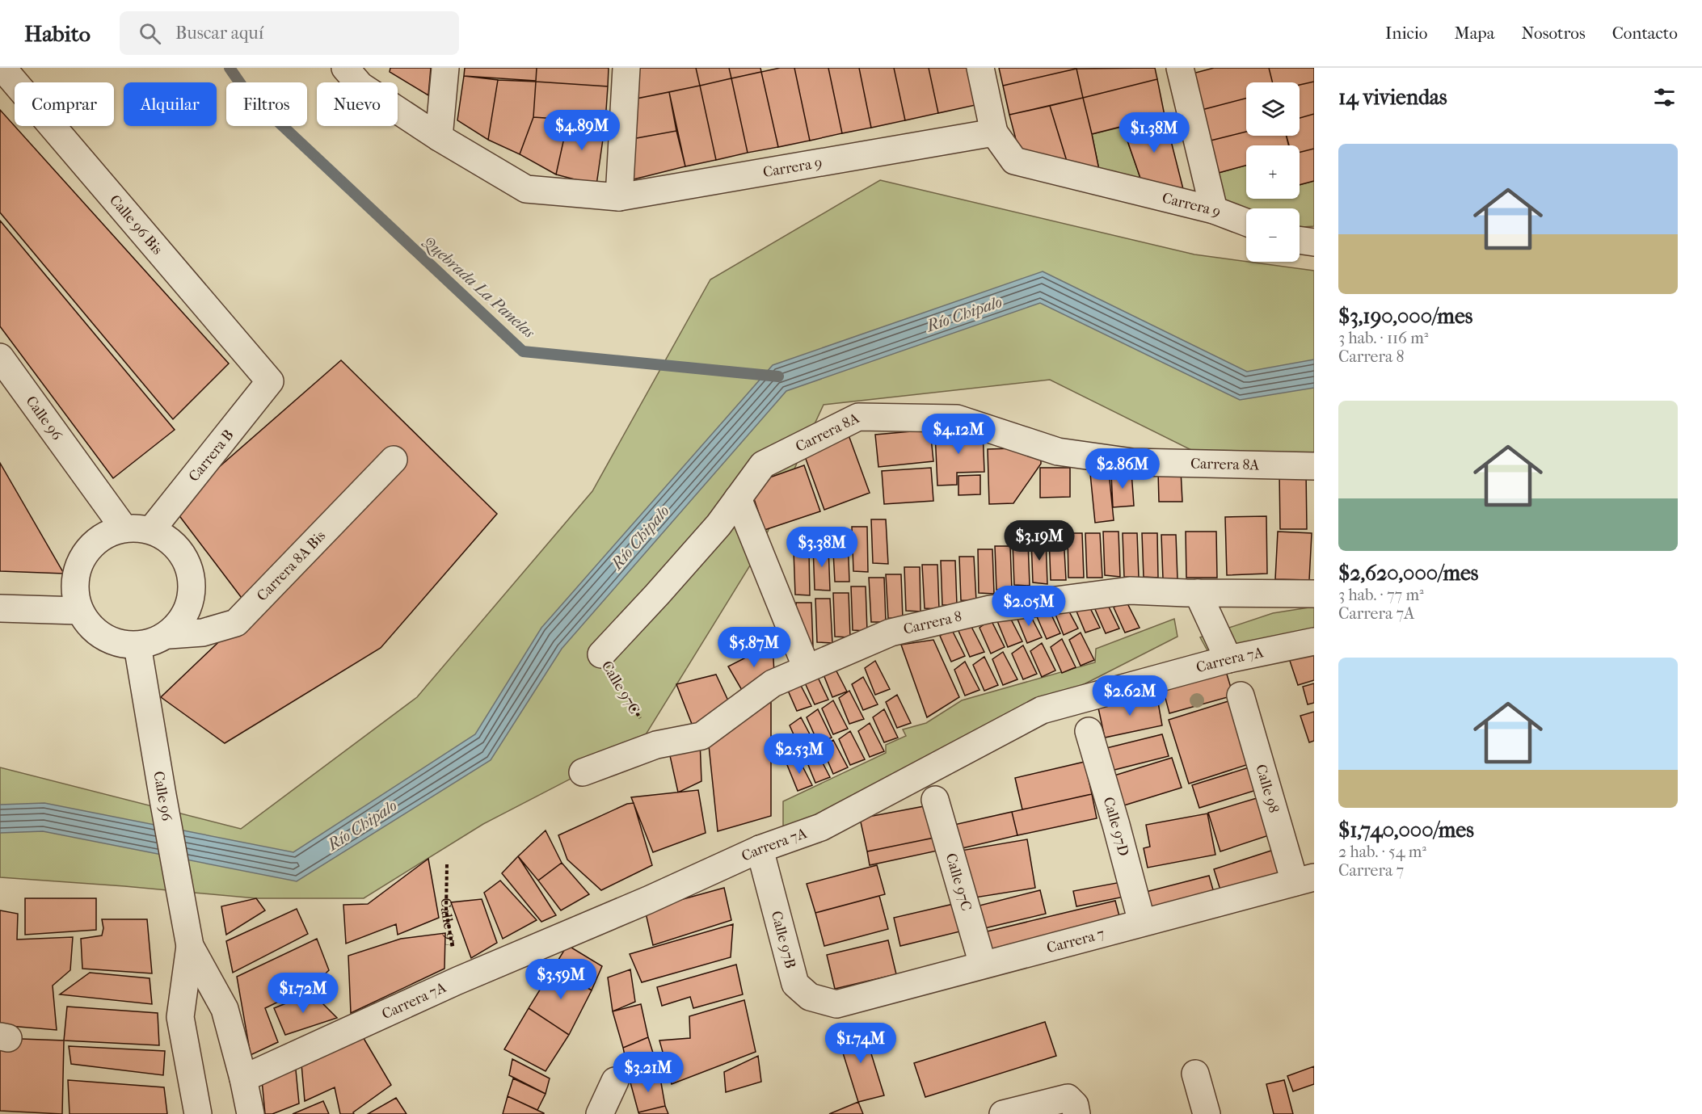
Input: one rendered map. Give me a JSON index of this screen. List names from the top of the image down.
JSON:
{
  "streets": {
    "street": [
      "Carrera 9",
      "Calle 96 Bis",
      "Calle 96",
      "Carrera 8A",
      "Carrera B",
      "Carrera 8A Bis",
      "Carrera 8",
      "Carrera 7A",
      "Calle 97C",
      "Calle 98",
      "Calle 97D",
      "Calle 97B",
      "Carrera 7"
    ],
    "path": ["Calle 97"]
  },
  "crossings": [
    ["Calle 96 Bis", "Carrera B"],
    ["Calle 96", "Carrera B"],
    ["Calle 96", "Carrera 8A Bis"],
    ["Calle 96", "Carrera 7A"],
    ["Carrera 8A", "Calle 97C"],
    ["Carrera B", "Carrera 8A Bis"],
    ["Carrera 8", "Calle 97C"],
    ["Carrera 7A", "Calle 97"],
    ["Carrera 7A", "Calle 97B"],
    ["Calle 97C", "Carrera 7"],
    ["Calle 98", "Carrera 7"],
    ["Calle 97D", "Carrera 7"],
    ["Calle 97B", "Carrera 7"]
  ],
  "water": ["Quebrada La Panelas", "Río Chipalo"],
  "page": {
    "header": "Habito",
    "search": "Buscar aquí",
    "nav": [
      "Inicio",
      "Mapa",
      "Nosotros",
      "Contacto"
    ],
    "heading": "14 viviendas",
    "map_buttons": ["+", "−"],
    "chip": [
      "Comprar",
      "Alquilar",
      "Filtros",
      "Nuevo"
    ],
    "price": [
      "$4.89M",
      "$1.38M",
      "$4.12M",
      "$2.86M",
      "$3.19M",
      "$3.38M",
      "$2.05M",
      "$5.87M",
      "$2.62M",
      "$2.53M",
      "$3.59M",
      "$1.72M",
      "$1.74M",
      "$3.21M"
    ],
    "list": [
      {
        "name": "$3,190,000/mes",
        "note": "3 hab. · 116 m² · Carrera 8"
      },
      {
        "name": "$2,620,000/mes",
        "note": "3 hab. · 77 m² · Carrera 7A"
      },
      {
        "name": "$1,740,000/mes",
        "note": "2 hab. · 54 m² · Carrera 7"
      }
    ]
  }
}
